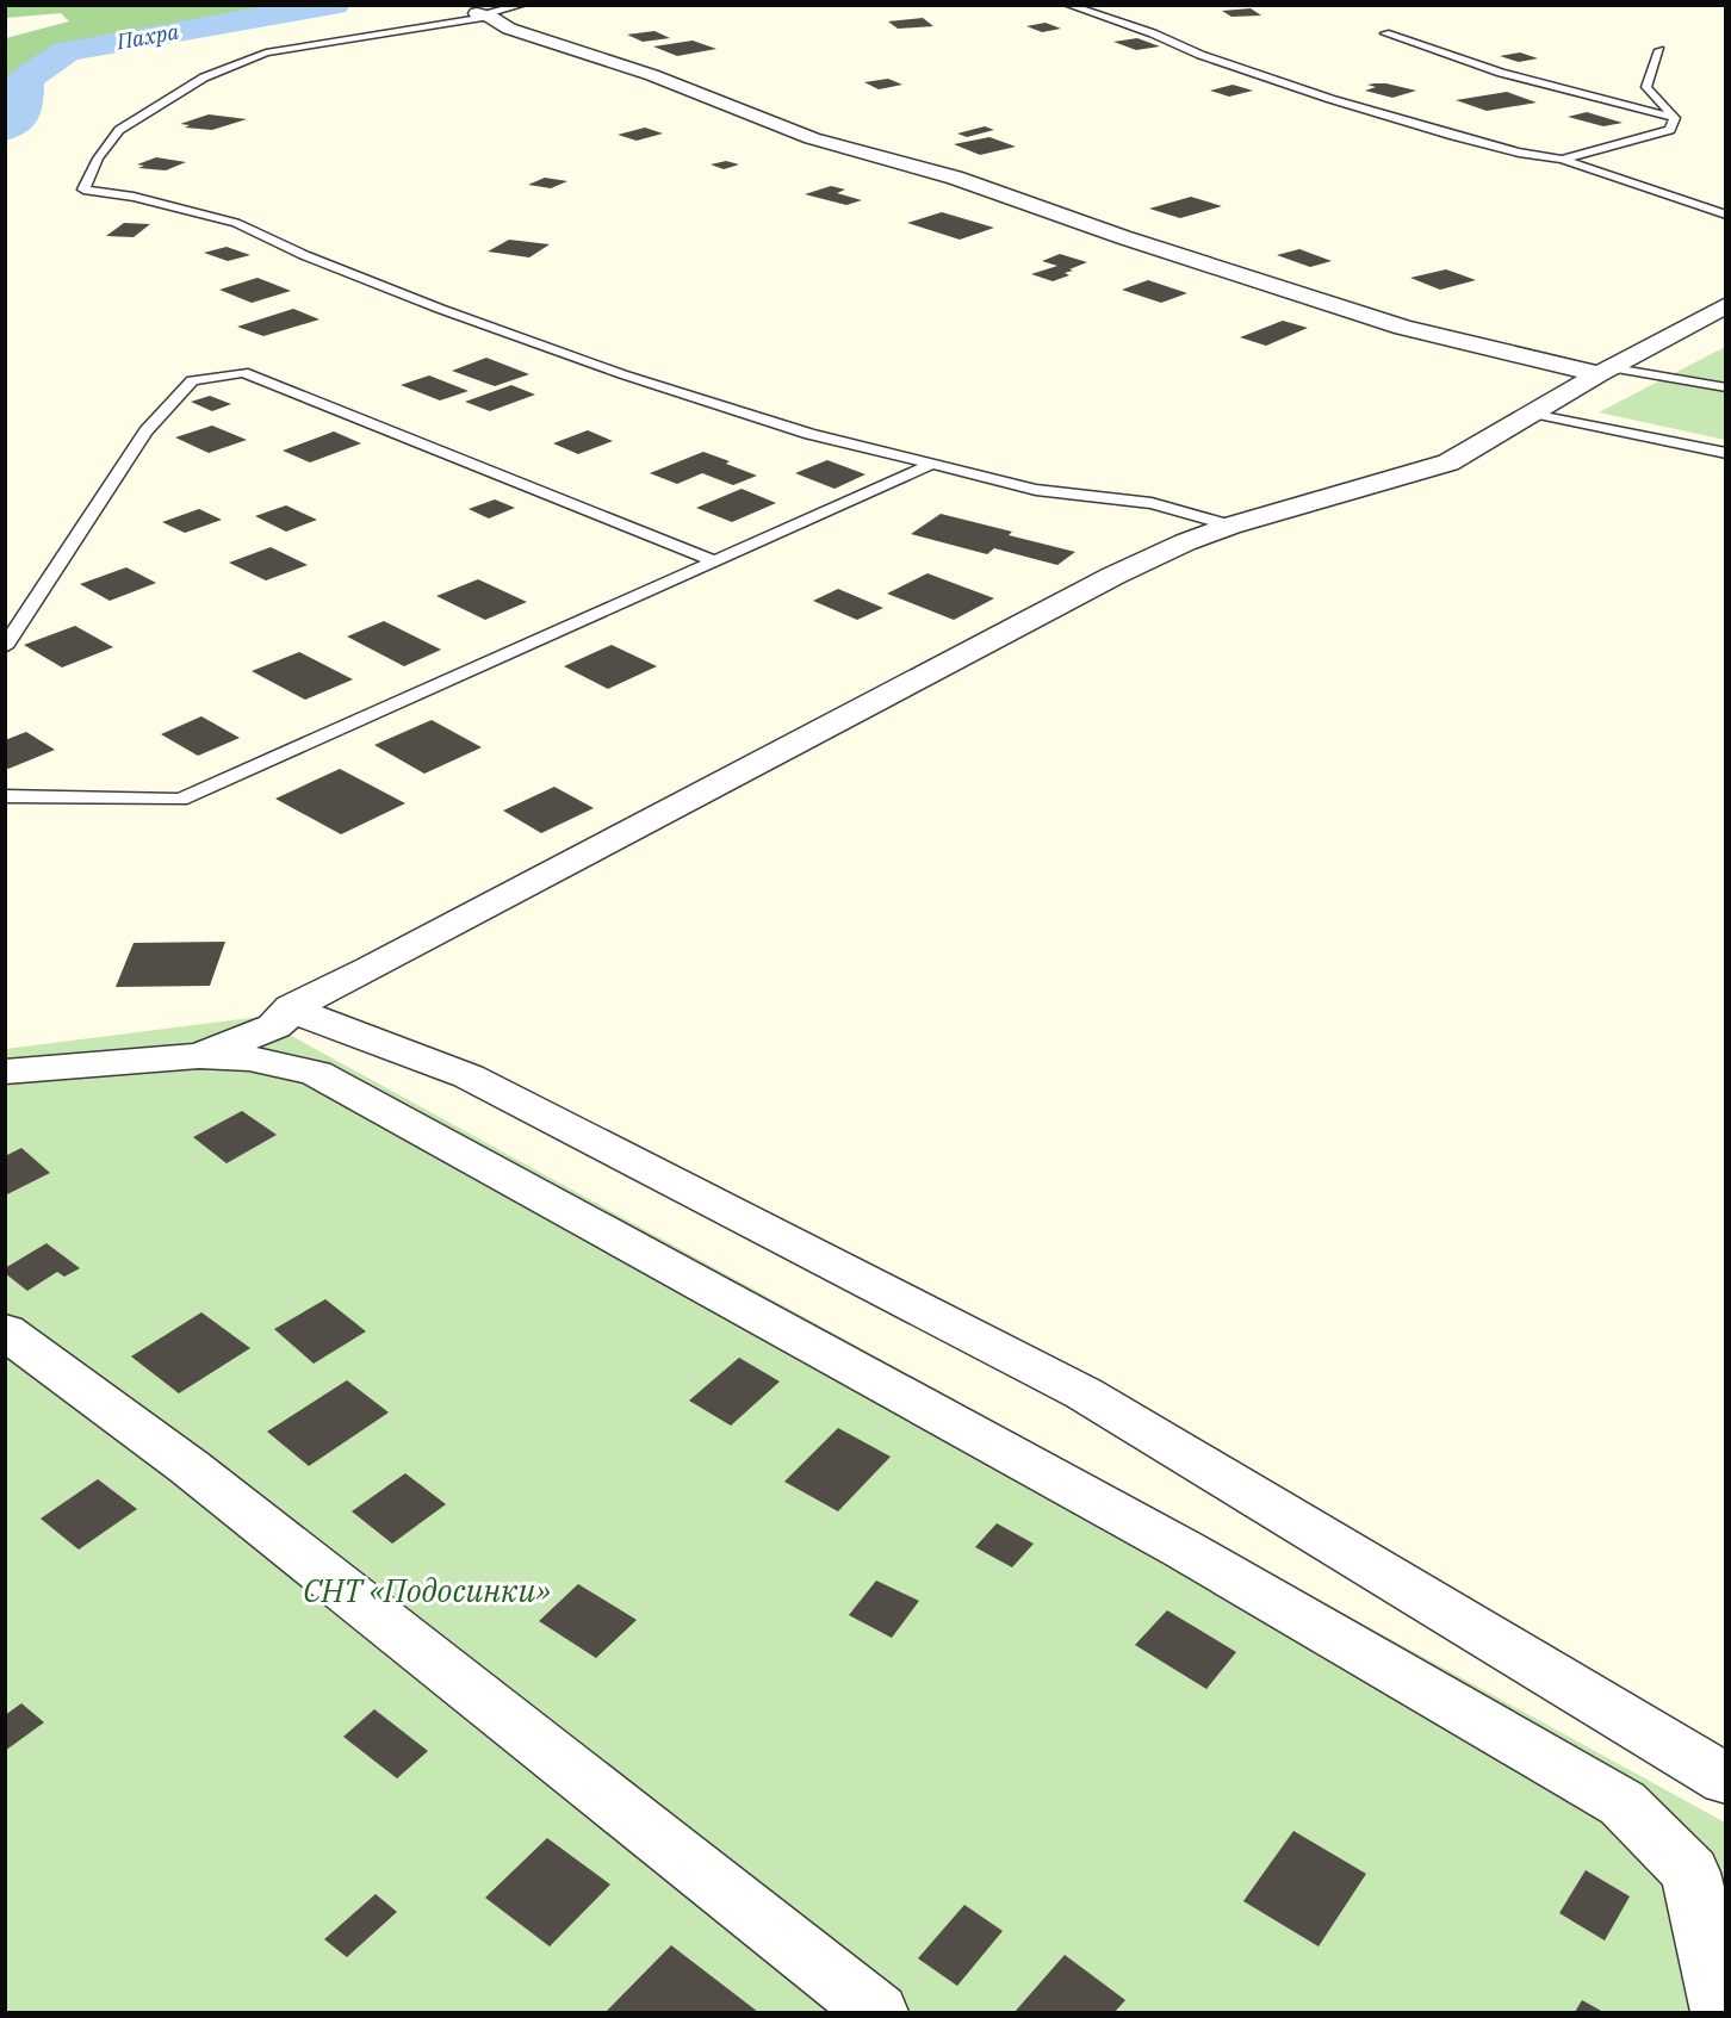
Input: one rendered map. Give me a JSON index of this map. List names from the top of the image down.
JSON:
{
  "water": ["Пахра"],
  "parks": ["СНТ «Подосинки»"]
}
